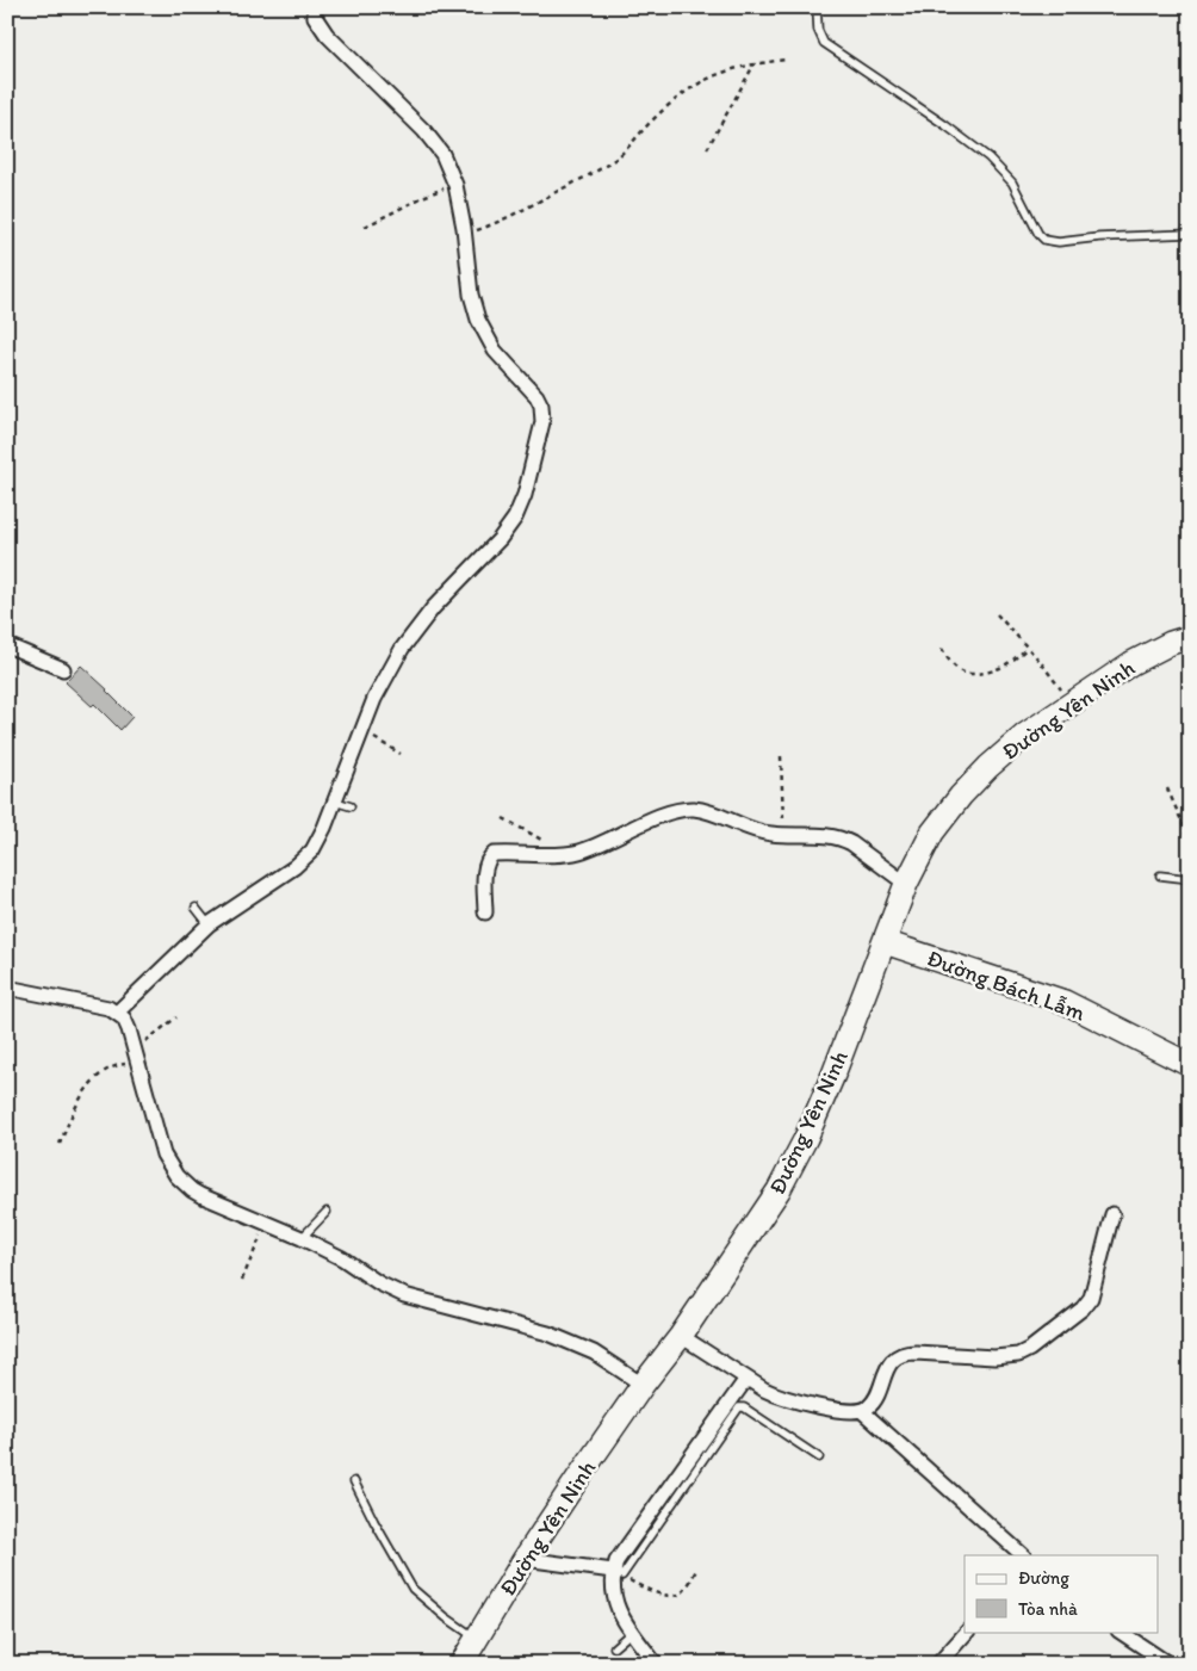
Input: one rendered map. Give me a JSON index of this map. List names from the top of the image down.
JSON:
{
  "streets": {
    "main road": ["Đường Yên Ninh", "Đường Bách Lẫm"]
  },
  "crossings": [
    ["Đường Yên Ninh", "Đường Bách Lẫm"]
  ],
  "legend": ["Đường", "Tòa nhà"]
}
